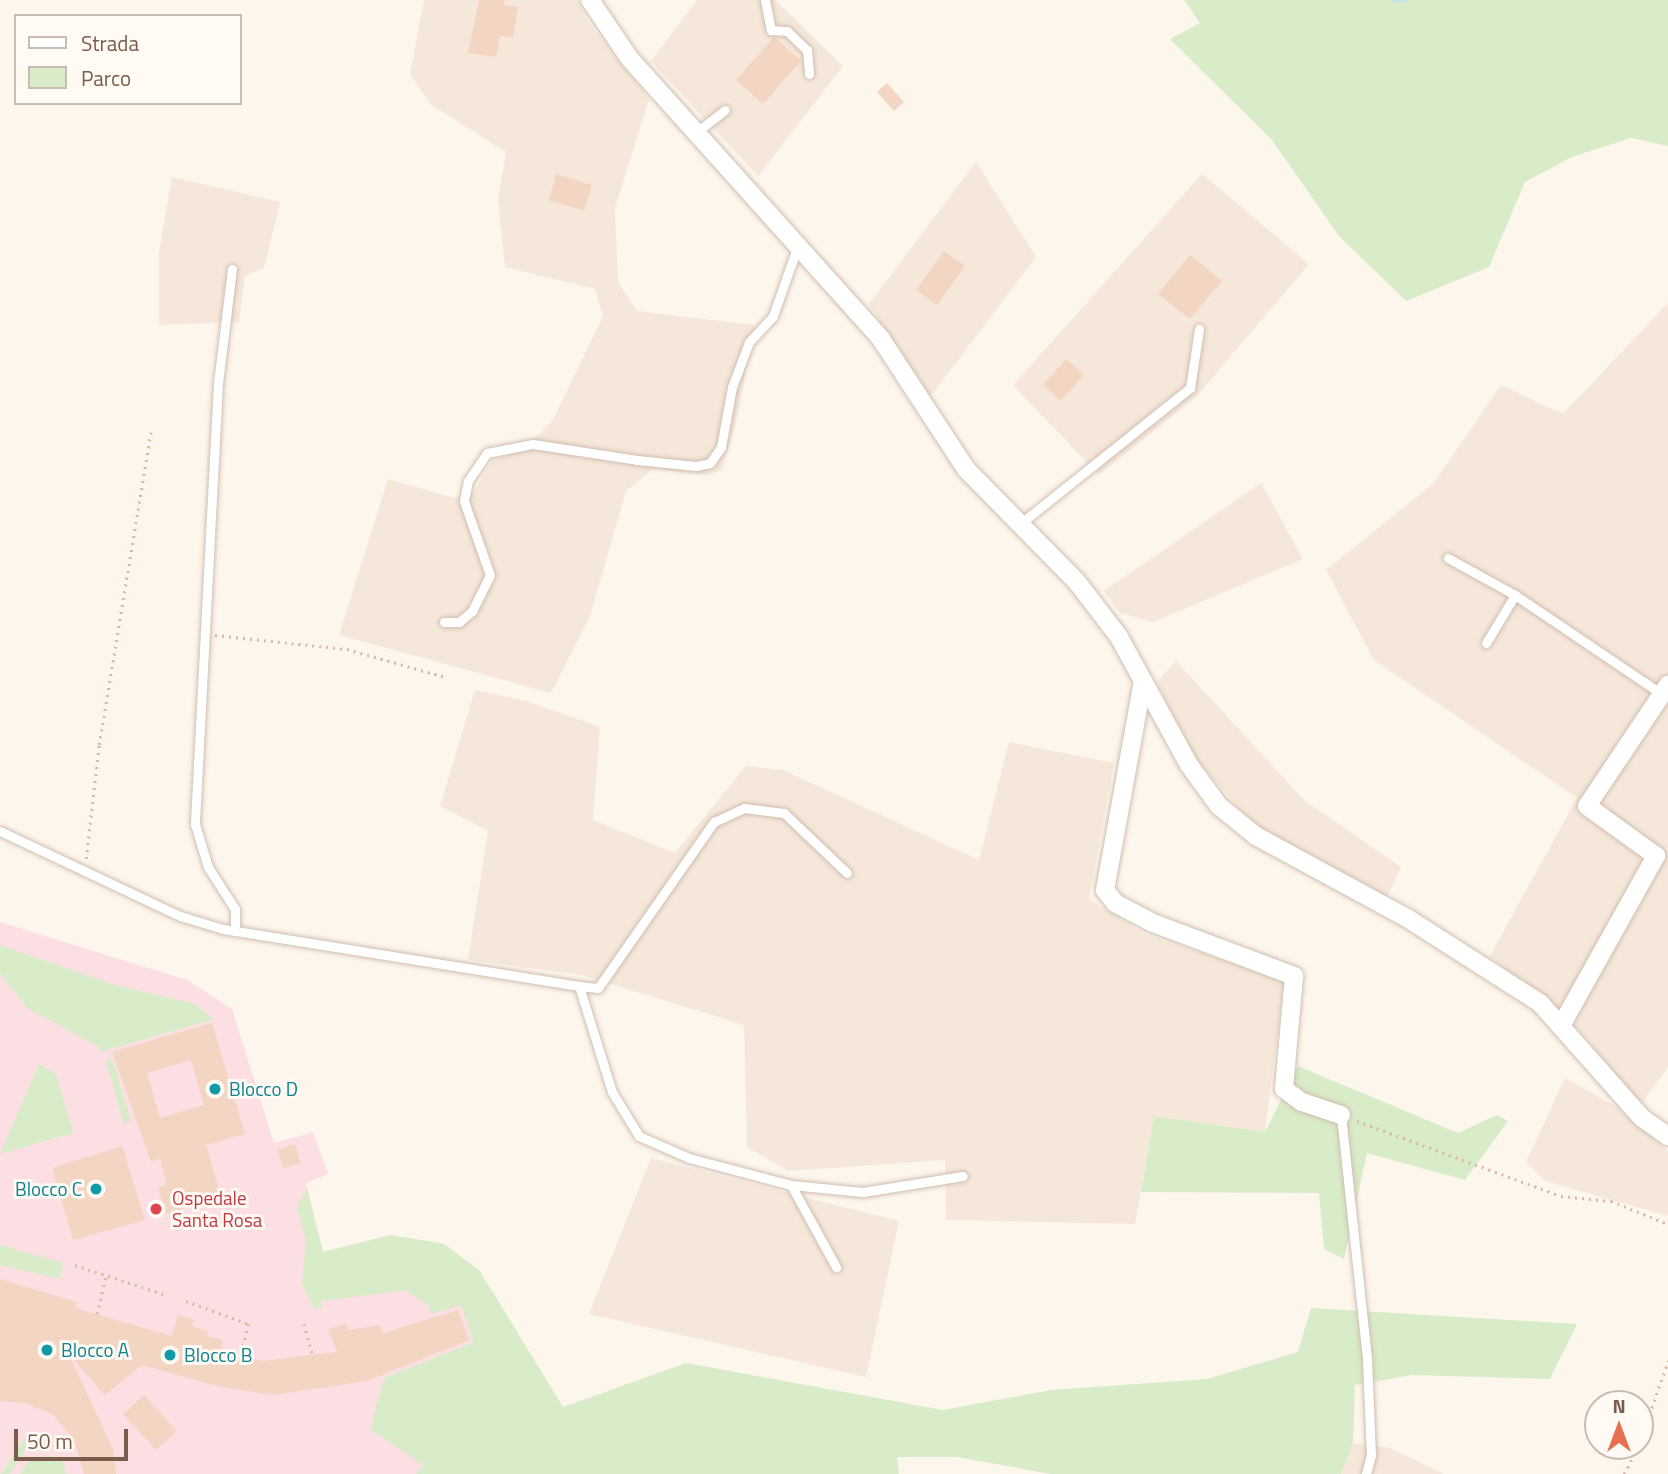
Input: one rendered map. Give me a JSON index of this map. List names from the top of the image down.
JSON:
{
  "places": [
    "Blocco D",
    "Blocco C",
    "Ospedale Santa Rosa",
    "Blocco A",
    "Blocco B"
  ],
  "legend": ["Strada", "Parco"],
  "scale_bar": "50 m",
  "north": "top"
}
